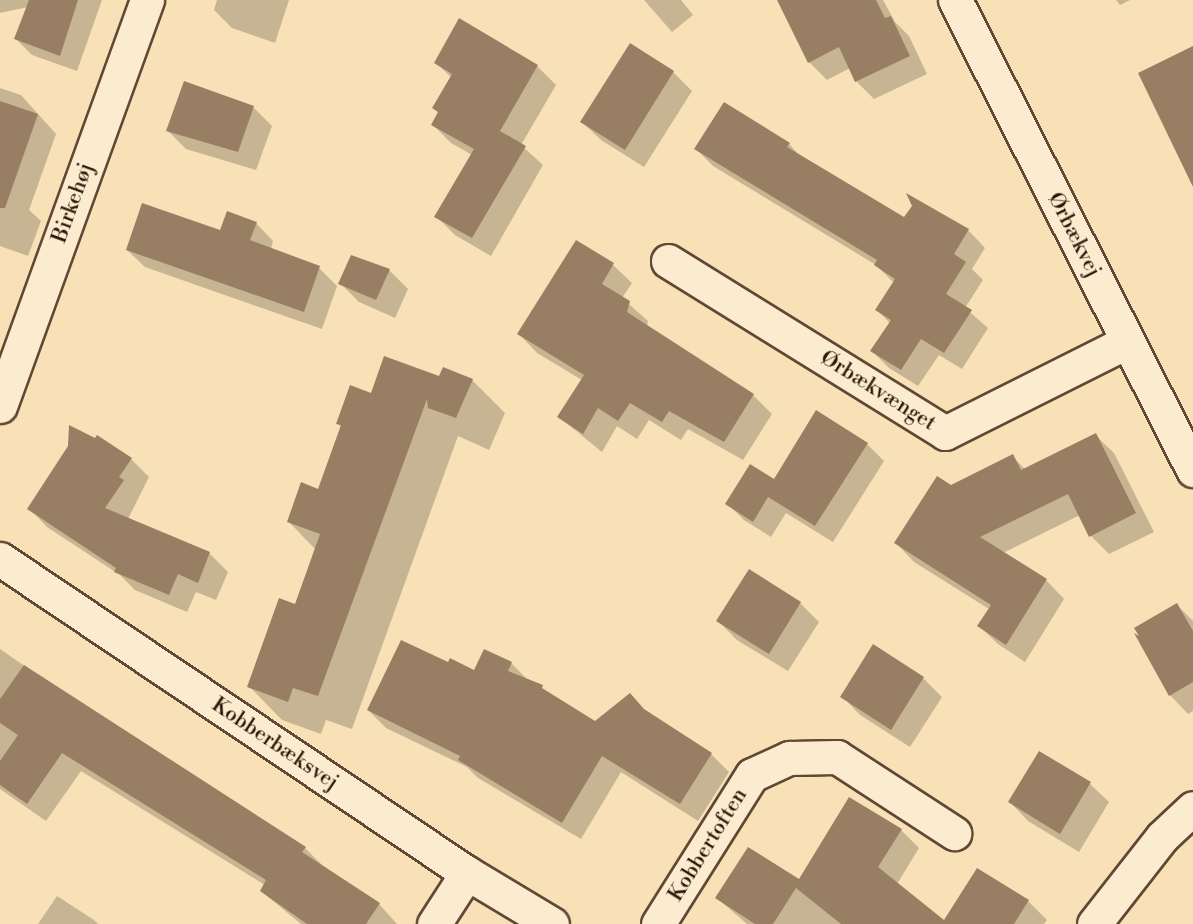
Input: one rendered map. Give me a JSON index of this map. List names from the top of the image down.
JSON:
{
  "streets": {
    "street": [
      "Birkehøj",
      "Ørbækvej",
      "Ørbækvænget",
      "Kobberbæksvej",
      "Kobbertoften"
    ]
  },
  "crossings": [
    ["Ørbækvej", "Ørbækvænget"]
  ]
}
